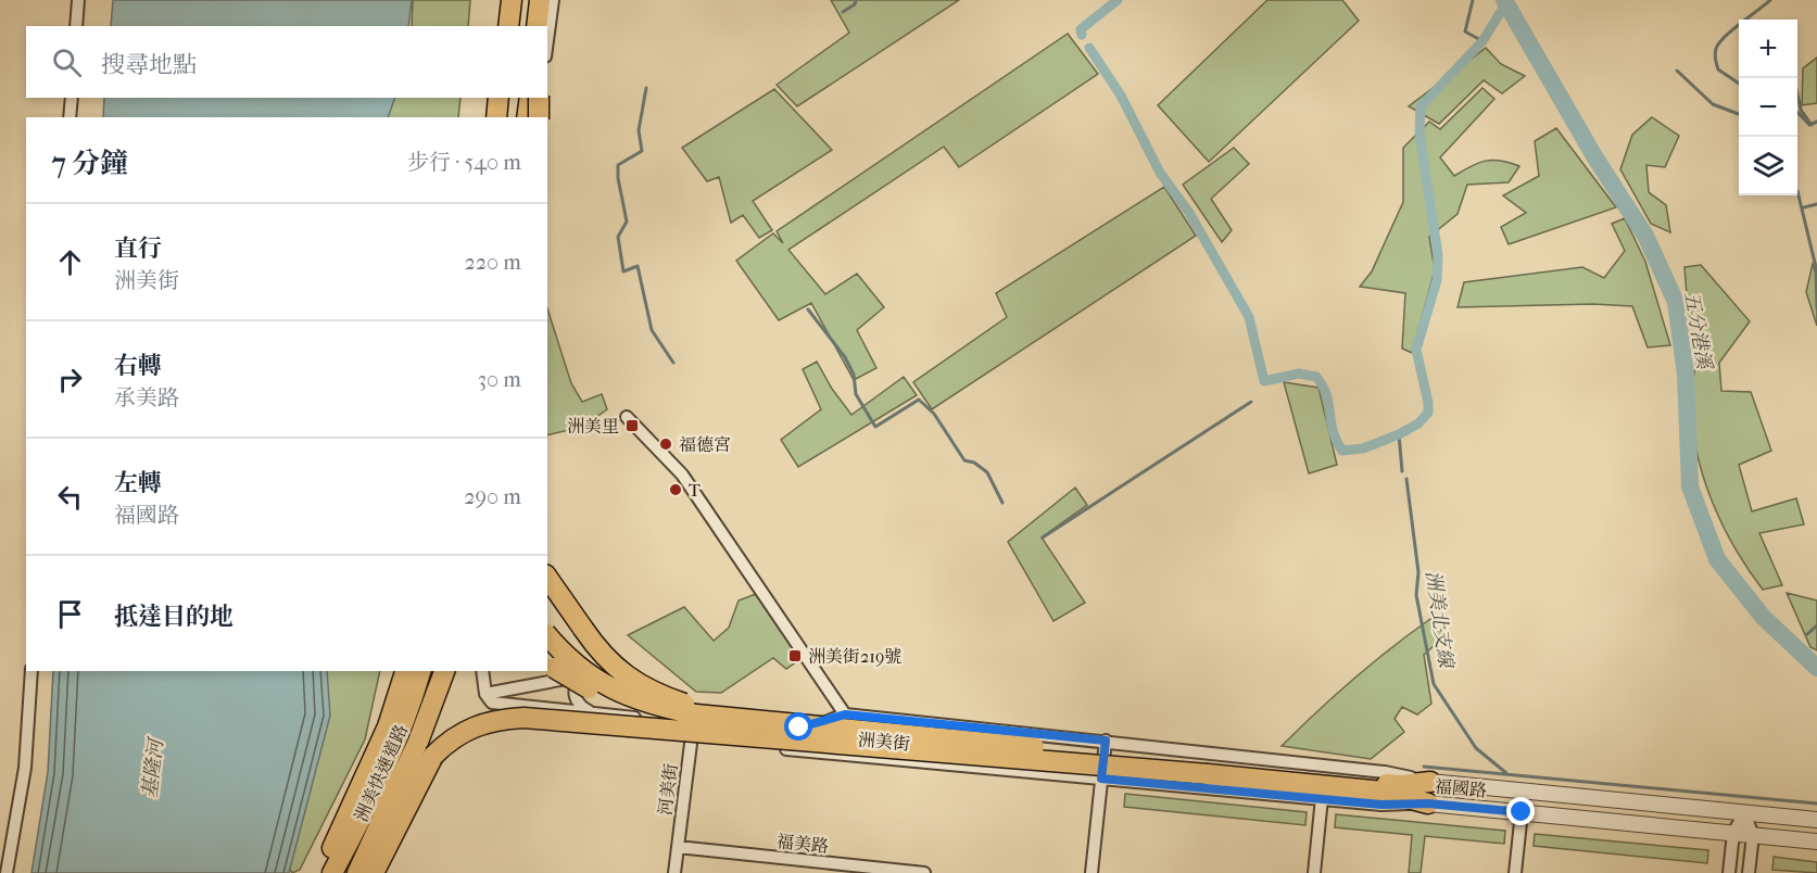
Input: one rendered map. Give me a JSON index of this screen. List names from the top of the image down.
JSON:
{
  "streets": {
    "highway": ["洲美快速道路"],
    "street": [
      "洲美街",
      "福國路",
      "河美街",
      "福美路"
    ]
  },
  "crossings": [
    ["洲美街", "福國路"],
    ["洲美街", "河美街"],
    ["河美街", "福美路"]
  ],
  "water": ["五分港溪", "洲美北支線", "基隆河"],
  "places": {
    "transit": ["洲美里", "洲美街219號"],
    "other": ["福德宮", "T"]
  },
  "page": {
    "map_buttons": ["+", "−"],
    "search": "搜尋地點",
    "heading": ["7 分鐘", "步行 · 540 m"],
    "list": [
      ["直行", "洲美街", "220 m"],
      ["右轉", "承美路", "30 m"],
      ["左轉", "福國路", "290 m"],
      "抵達目的地"
    ]
  }
}
